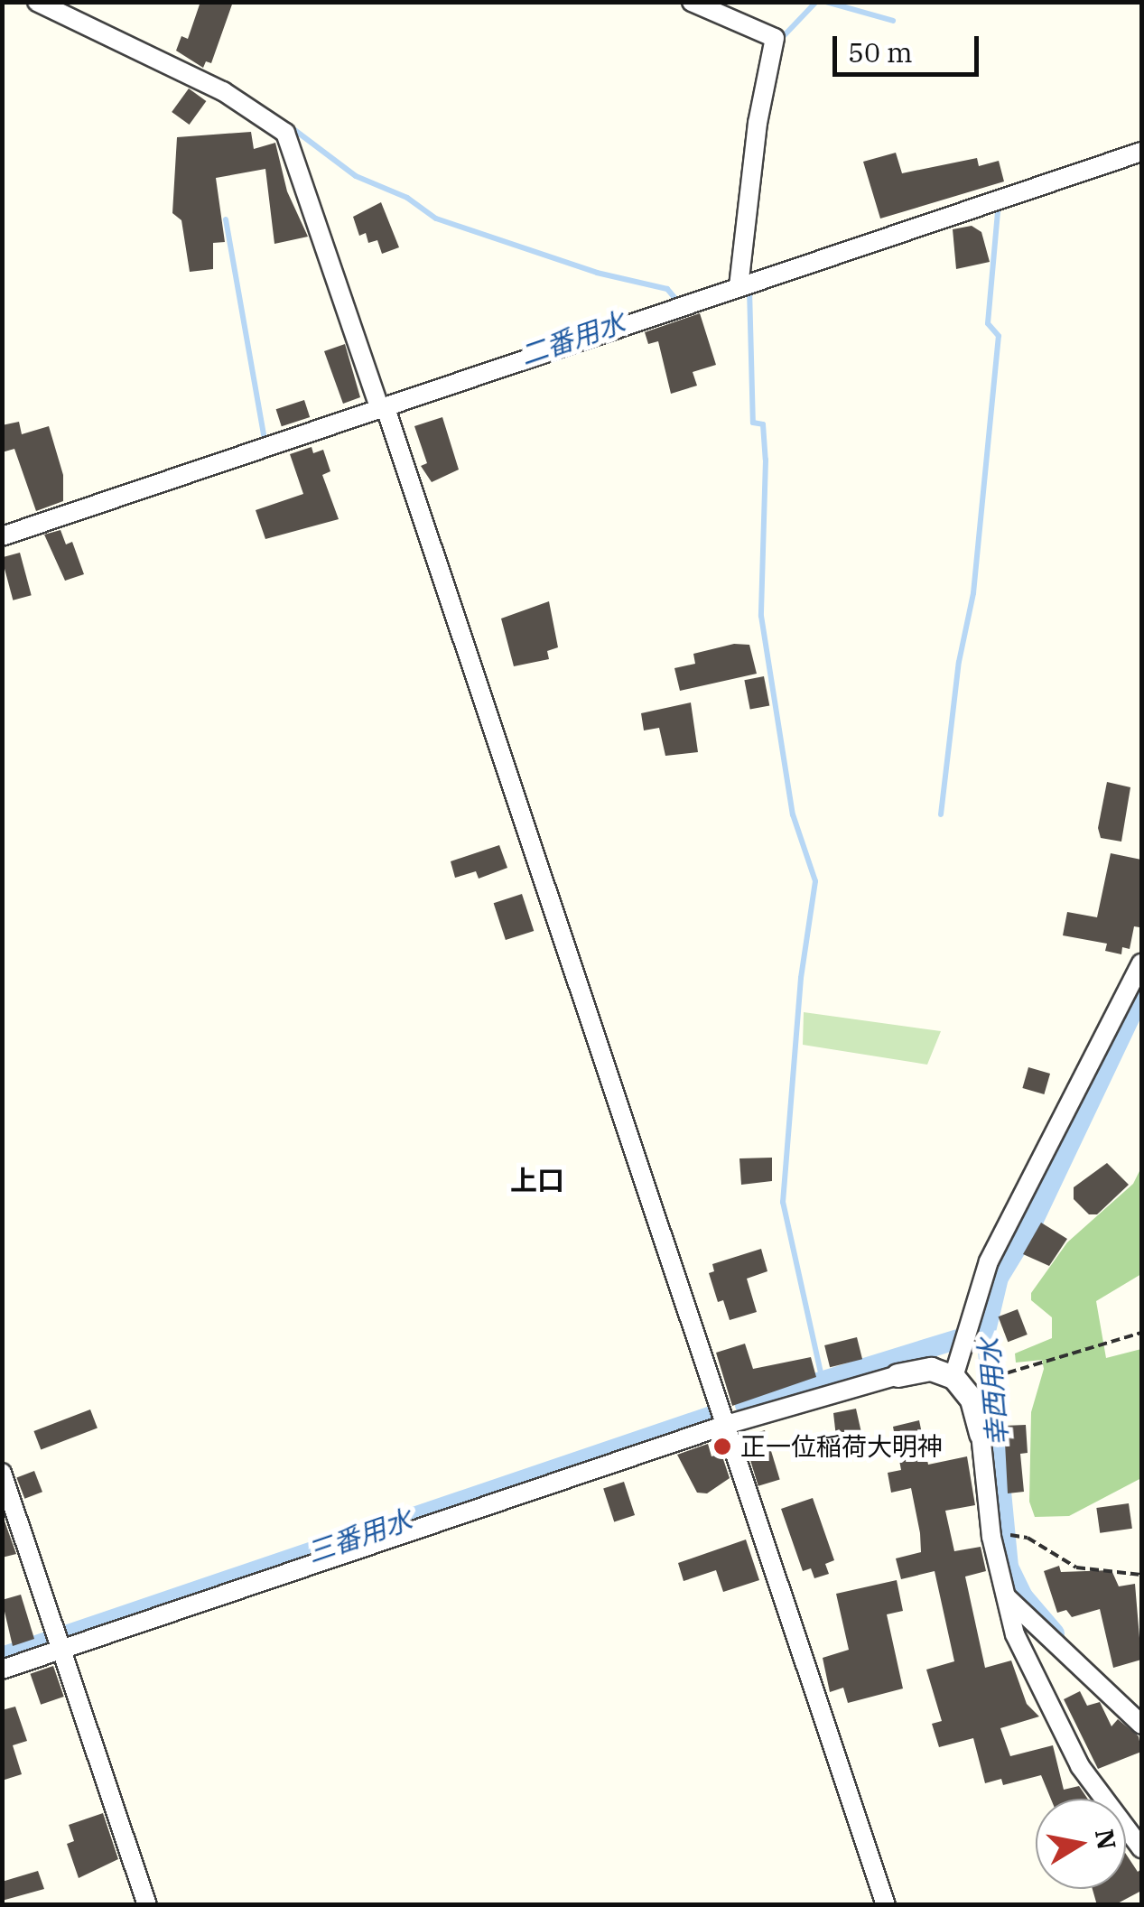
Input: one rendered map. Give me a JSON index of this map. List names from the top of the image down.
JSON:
{
  "districts": ["上口"],
  "water": ["二番用水", "幸西用水", "三番用水"],
  "places": ["正一位稲荷大明神"],
  "scale_bar": "50 m",
  "north": "right"
}
